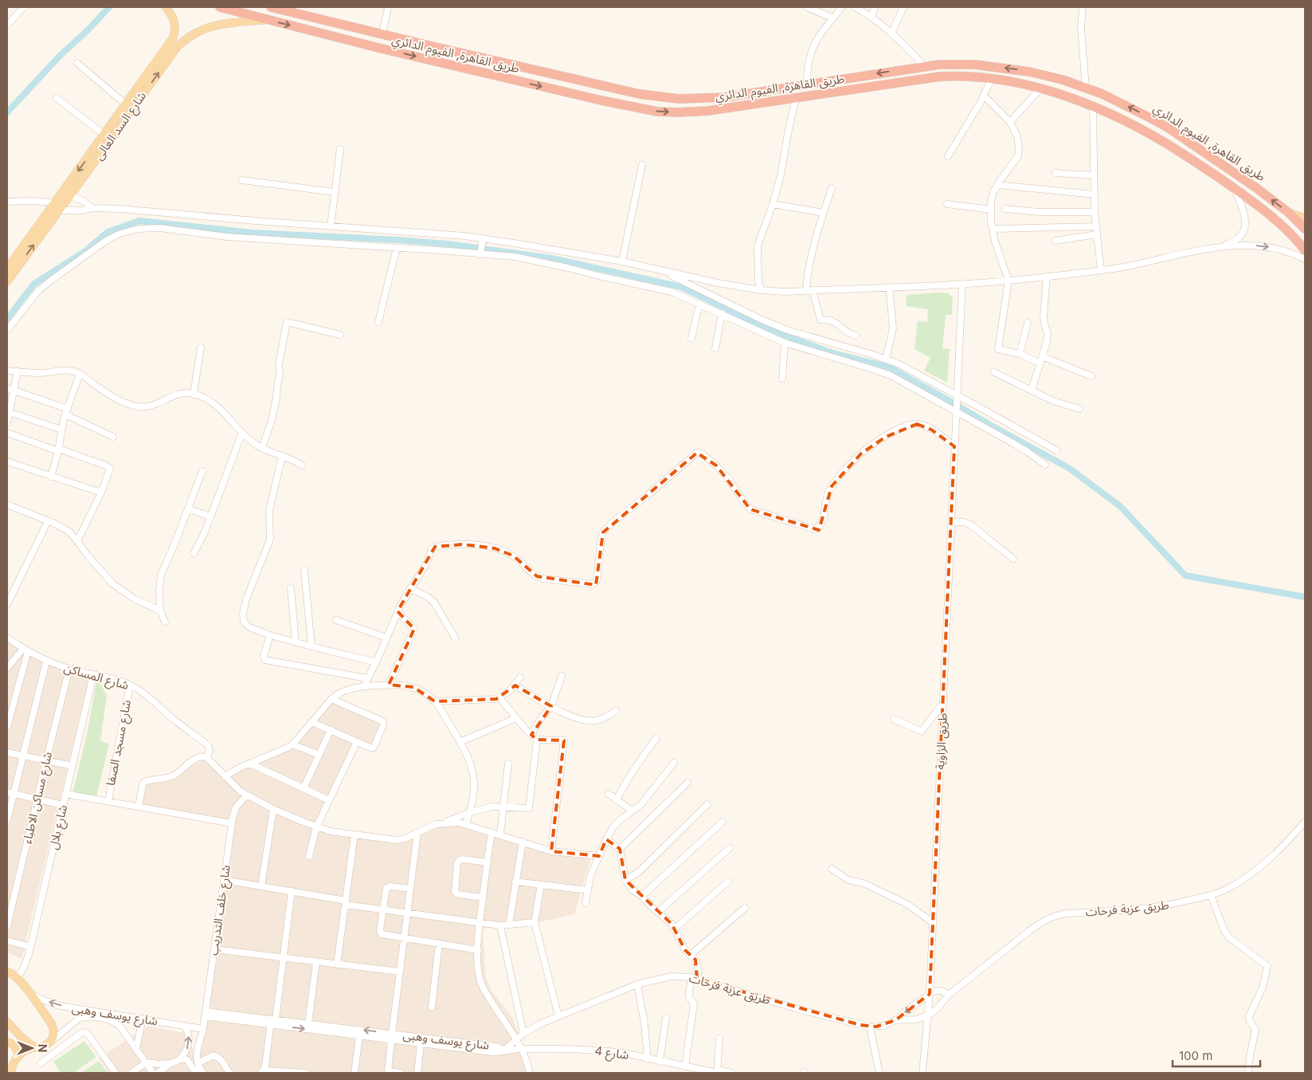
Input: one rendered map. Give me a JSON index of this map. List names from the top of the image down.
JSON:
{
  "streets": {
    "highway": ["طريق القاهرة, الفيوم الدائري"],
    "main road": ["شارع السد العالى"],
    "street": [
      "شارع المساكن",
      "طريق الزاوية",
      "شارع مسجد الصفا",
      "شارع مساكن الاطباء",
      "شارع بلال",
      "طريق عزبة فرحات",
      "شارع خلف التدريب",
      "شارع يوسف وهبى",
      "شارع 4"
    ]
  },
  "crossings": [
    ["طريق القاهرة, الفيوم الدائري", "شارع السد العالى"],
    ["شارع المساكن", "شارع مسجد الصفا"],
    ["شارع المساكن", "شارع مساكن الاطباء"],
    ["شارع المساكن", "شارع بلال"],
    ["طريق الزاوية", "طريق عزبة فرحات"],
    ["طريق عزبة فرحات", "شارع يوسف وهبى"],
    ["طريق عزبة فرحات", "شارع 4"],
    ["شارع خلف التدريب", "شارع يوسف وهبى"],
    ["شارع يوسف وهبى", "شارع 4"]
  ],
  "scale_bar": "100 m",
  "north": "right"
}
